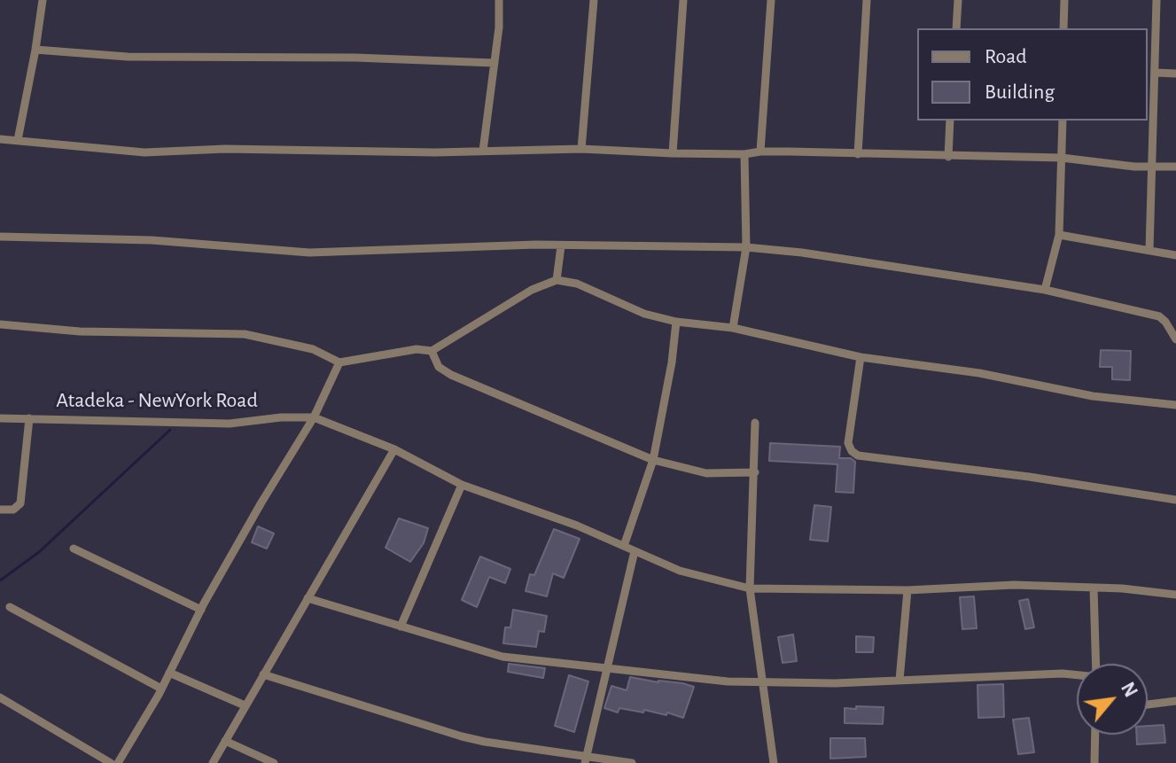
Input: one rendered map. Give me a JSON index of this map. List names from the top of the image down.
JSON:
{
  "streets": {
    "street": ["Atadeka - NewYork Road"]
  },
  "legend": ["Road", "Building"],
  "north": "top right"
}
